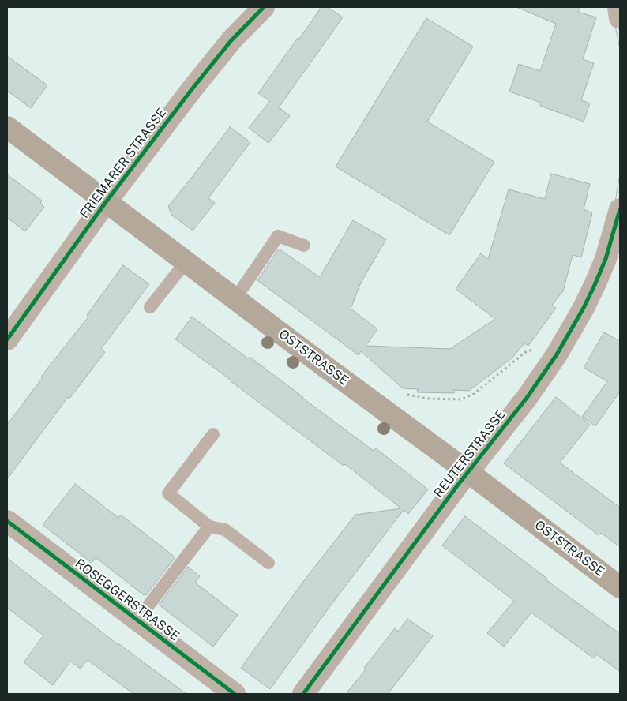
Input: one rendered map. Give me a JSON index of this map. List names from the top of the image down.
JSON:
{
  "streets": {
    "main road": ["OSTSTRASSE"],
    "street": ["FRIEMARER STRASSE", "REUTERSTRASSE", "ROSEGGERSTRASSE"]
  },
  "crossings": [
    ["FRIEMARER STRASSE", "OSTSTRASSE"],
    ["OSTSTRASSE", "REUTERSTRASSE"]
  ]
}
